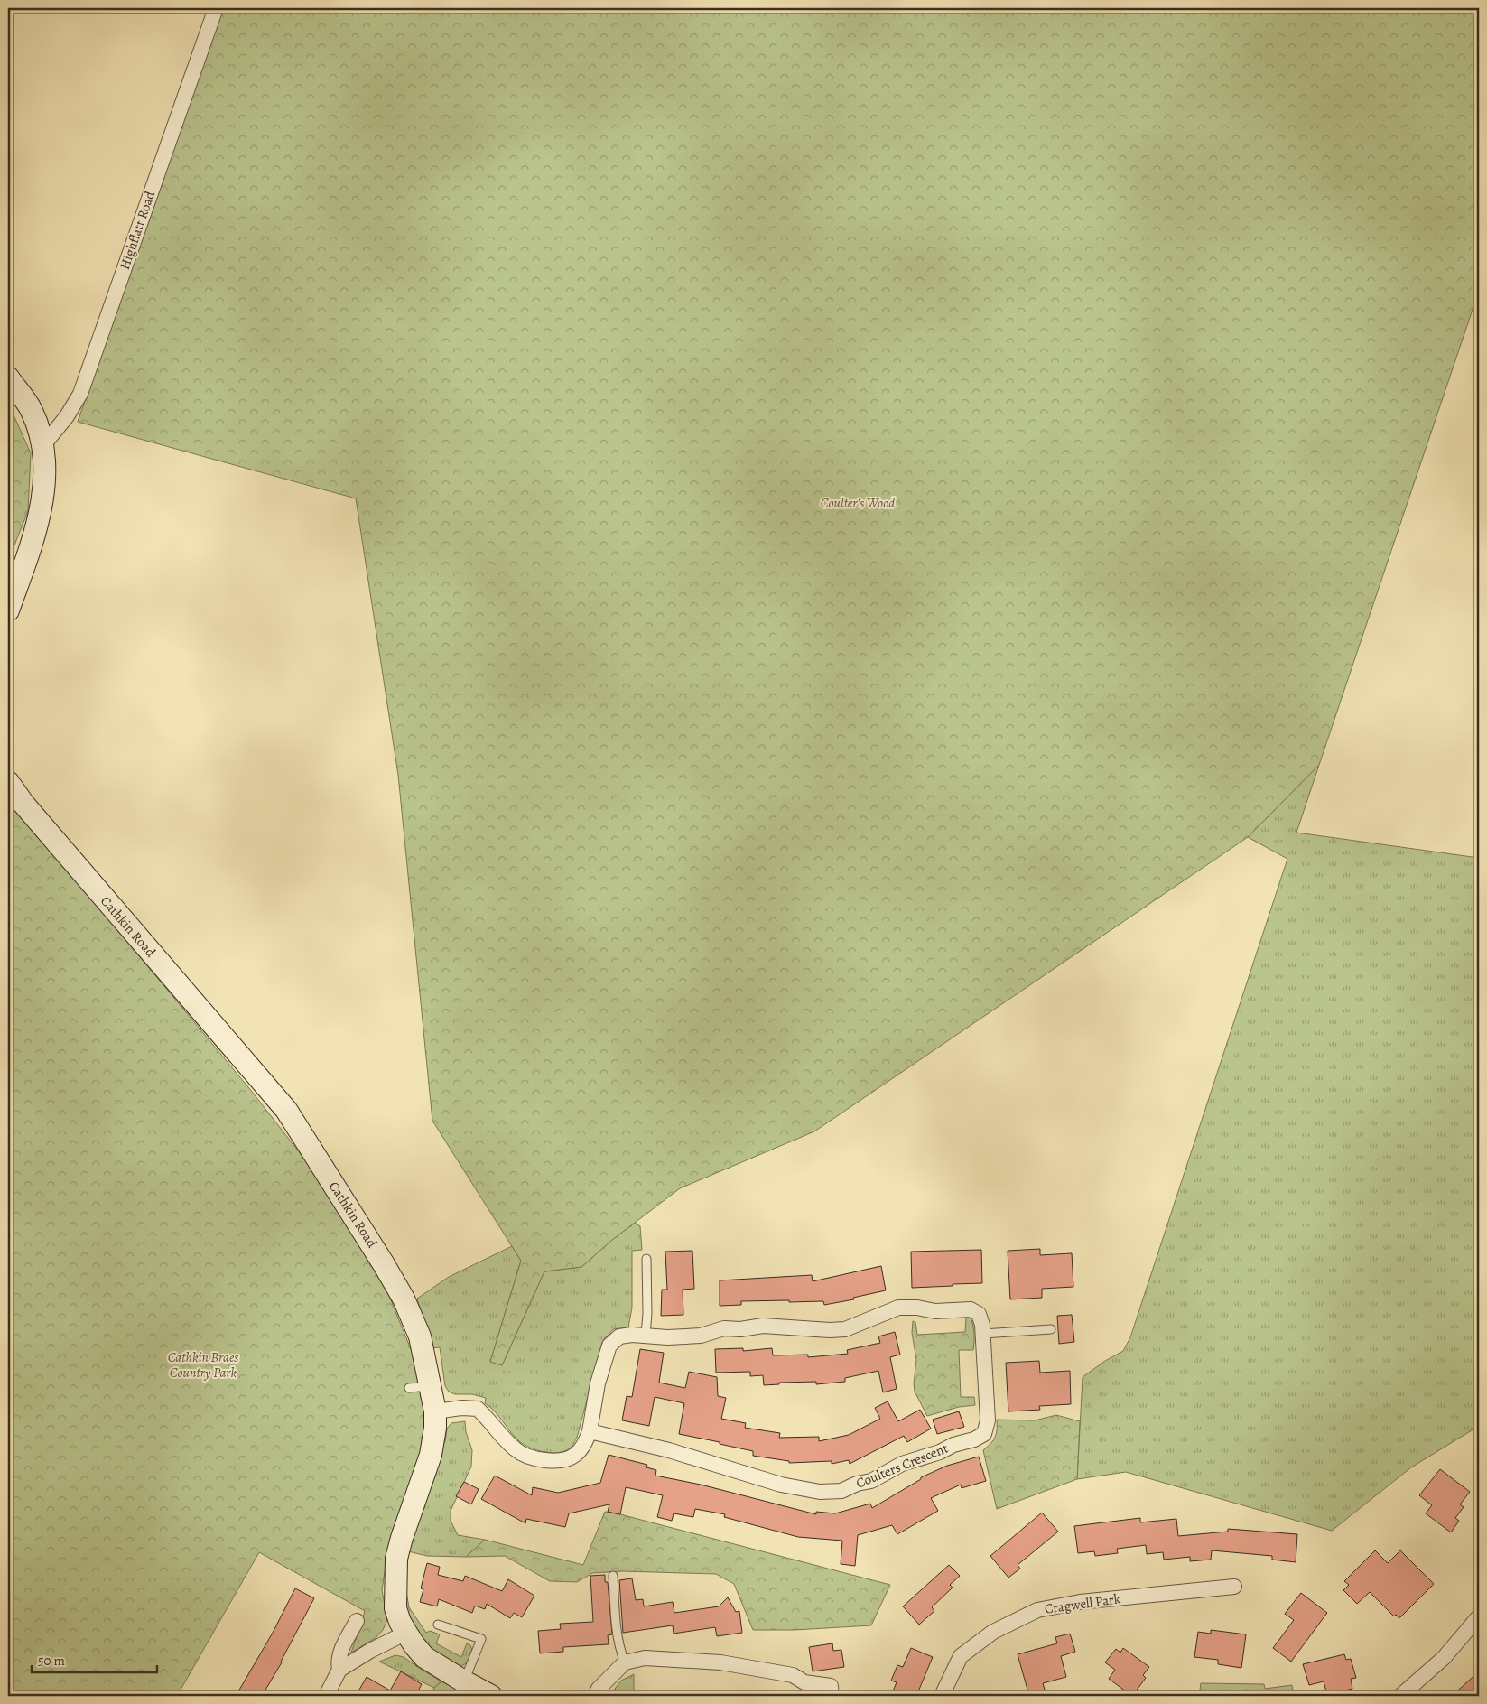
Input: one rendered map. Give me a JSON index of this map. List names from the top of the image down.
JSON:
{
  "streets": {
    "main road": ["Cathkin Road"],
    "street": ["Highflatt Road", "Coulters Crescent", "Cragwell Park"]
  },
  "crossings": [
    ["Cathkin Road", "Coulters Crescent"]
  ],
  "parks": ["Coulter's Wood", "Cathkin Braes Country Park"],
  "scale_bar": "50 m"
}
